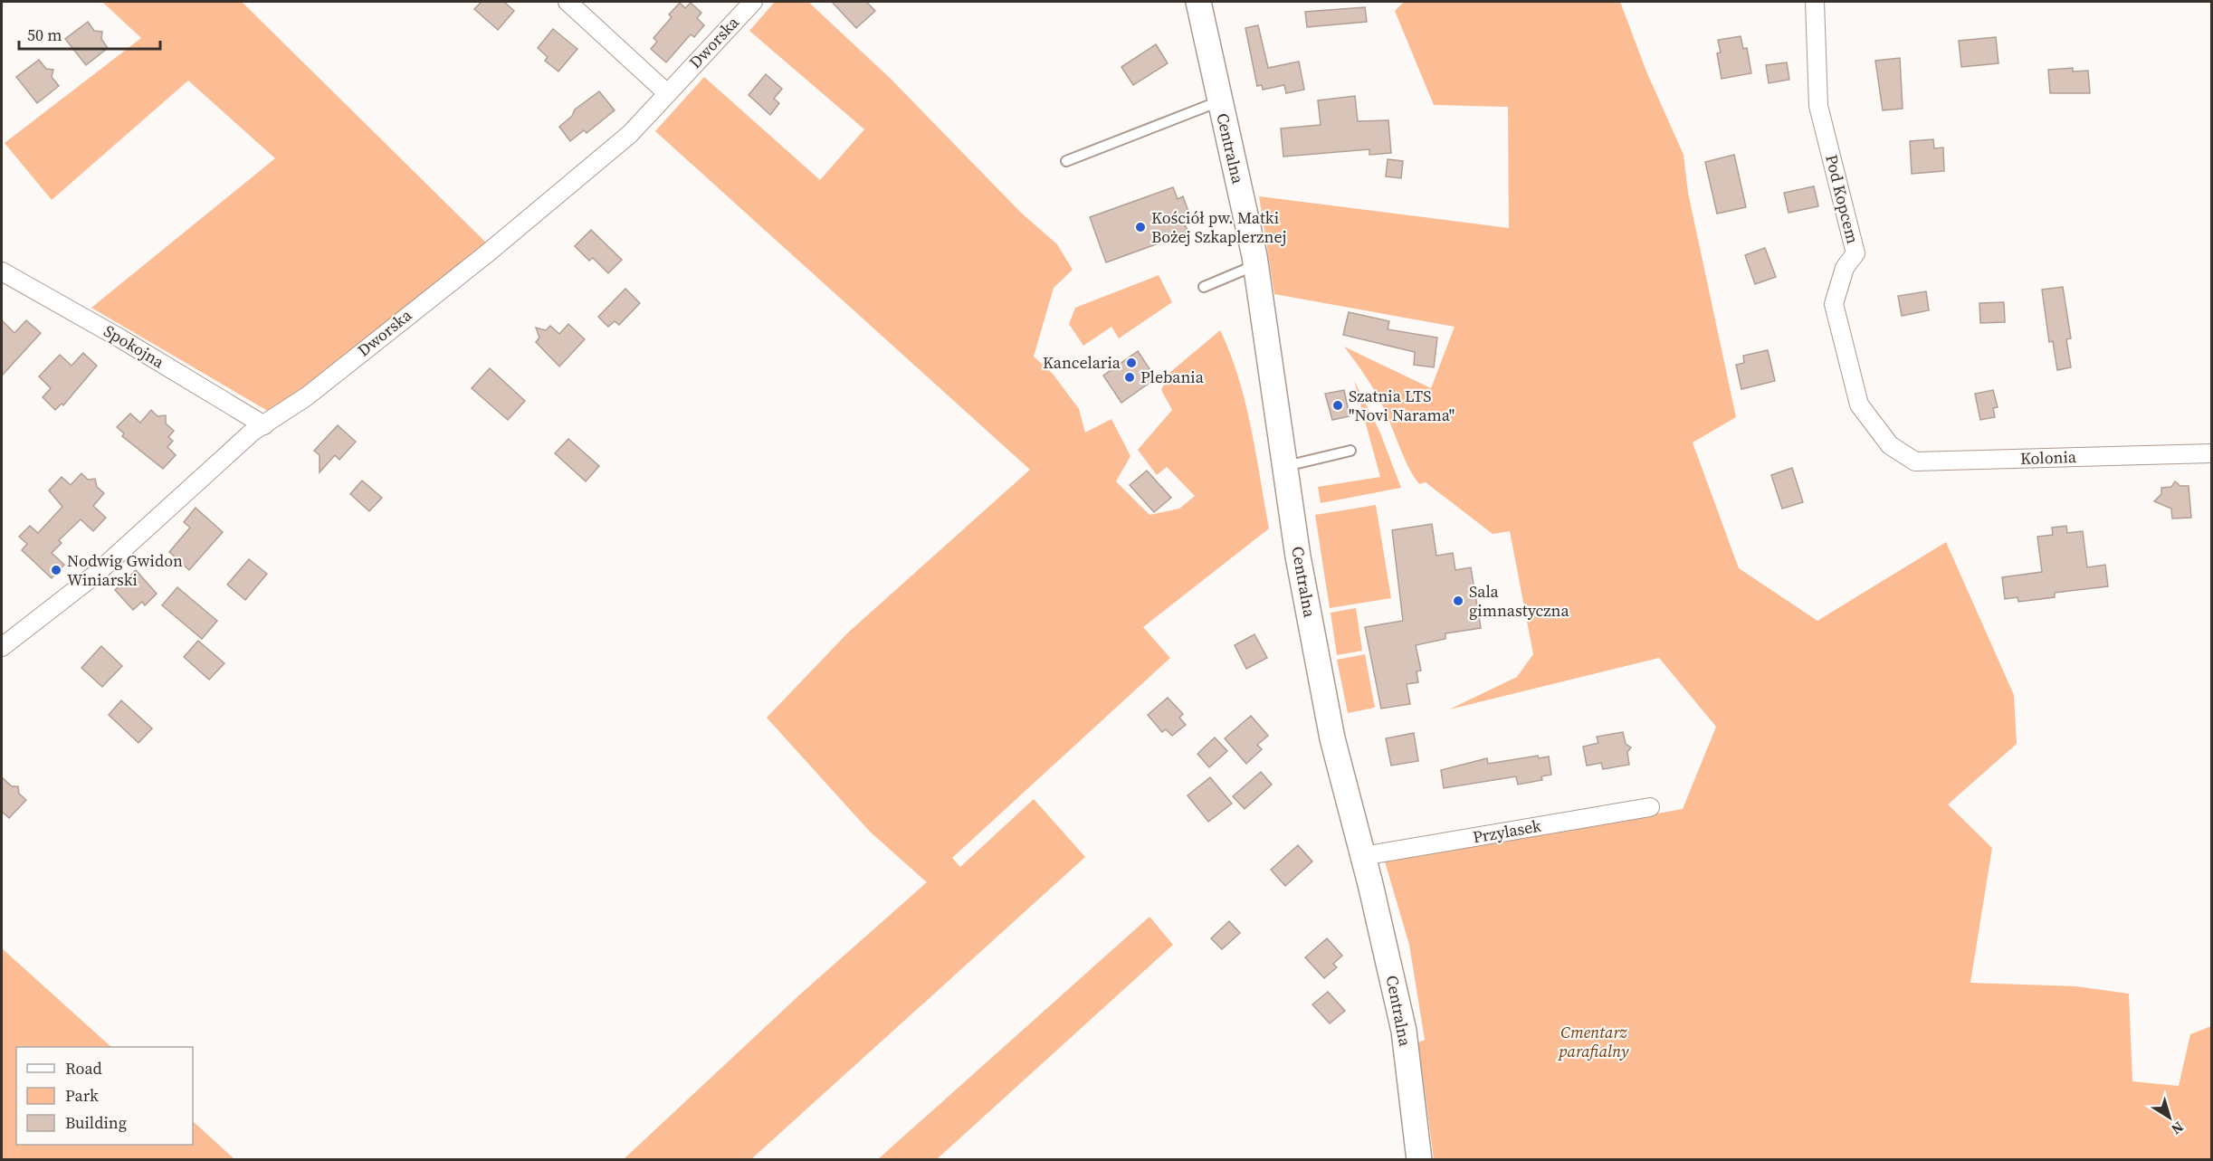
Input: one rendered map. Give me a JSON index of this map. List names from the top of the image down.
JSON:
{
  "streets": {
    "street": [
      "Dworska",
      "Centralna",
      "Pod Kopcem",
      "Spokojna",
      "Kolonia",
      "Przylasek"
    ]
  },
  "crossings": [
    ["Dworska", "Spokojna"],
    ["Centralna", "Przylasek"],
    ["Pod Kopcem", "Kolonia"]
  ],
  "parks": ["Cmentarz parafialny"],
  "places": [
    "Kościół pw. Matki Bożej Szkaplerznej",
    "Kancelaria",
    "Plebania",
    "Szatnia LTS \"Novi Narama\"",
    "Nodwig Gwidon Winiarski",
    "Sala gimnastyczna"
  ],
  "legend": ["Road", "Park", "Building"],
  "scale_bar": "50 m",
  "north": "bottom right"
}
